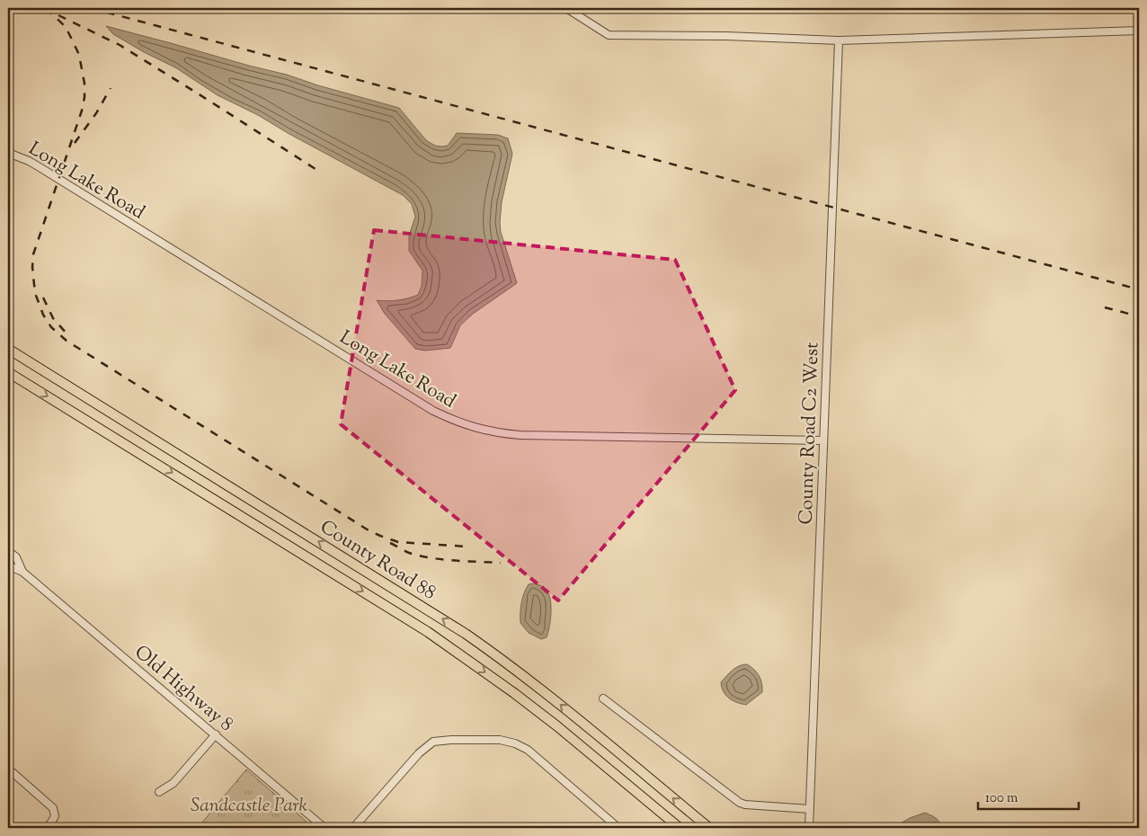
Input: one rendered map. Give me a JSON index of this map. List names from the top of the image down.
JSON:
{
  "streets": {
    "main road": ["County Road 88"],
    "street": ["Long Lake Road", "County Road C2 West", "Old Highway 8"]
  },
  "crossings": [
    ["Long Lake Road", "County Road C2 West"]
  ],
  "parks": ["Sandcastle Park"],
  "scale_bar": "100 m"
}
